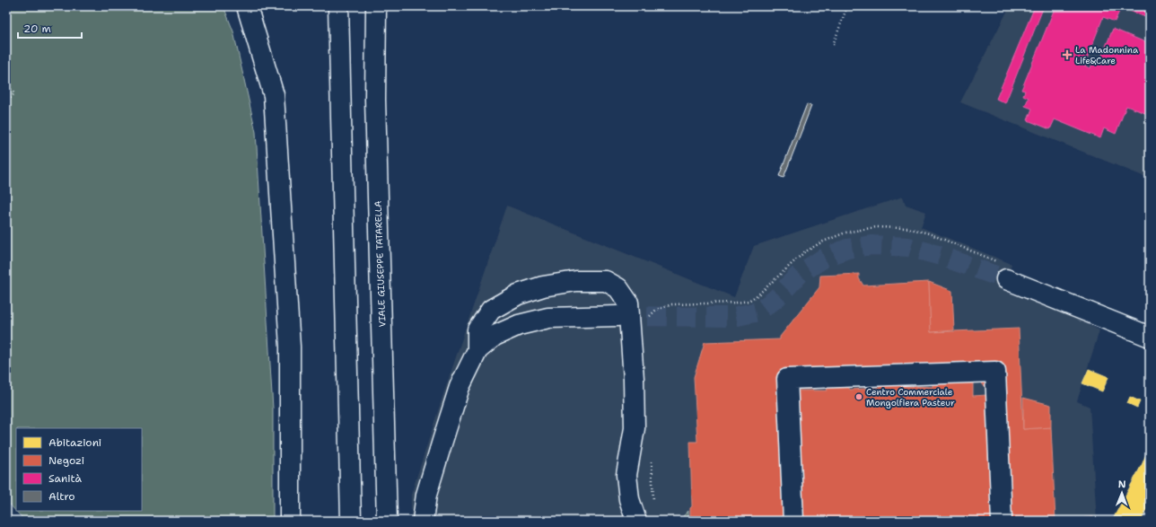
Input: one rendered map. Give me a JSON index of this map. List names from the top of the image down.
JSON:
{
  "streets": {
    "main road": ["VIALE GIUSEPPE TATARELLA"]
  },
  "places": {
    "health": ["La Madonnina Life&Care"],
    "other": ["Centro Commerciale Mongolfiera Pasteur"]
  },
  "legend": [
    "Abitazioni",
    "Negozi",
    "Sanità",
    "Altro"
  ],
  "scale_bar": "20 m",
  "north": "top"
}
